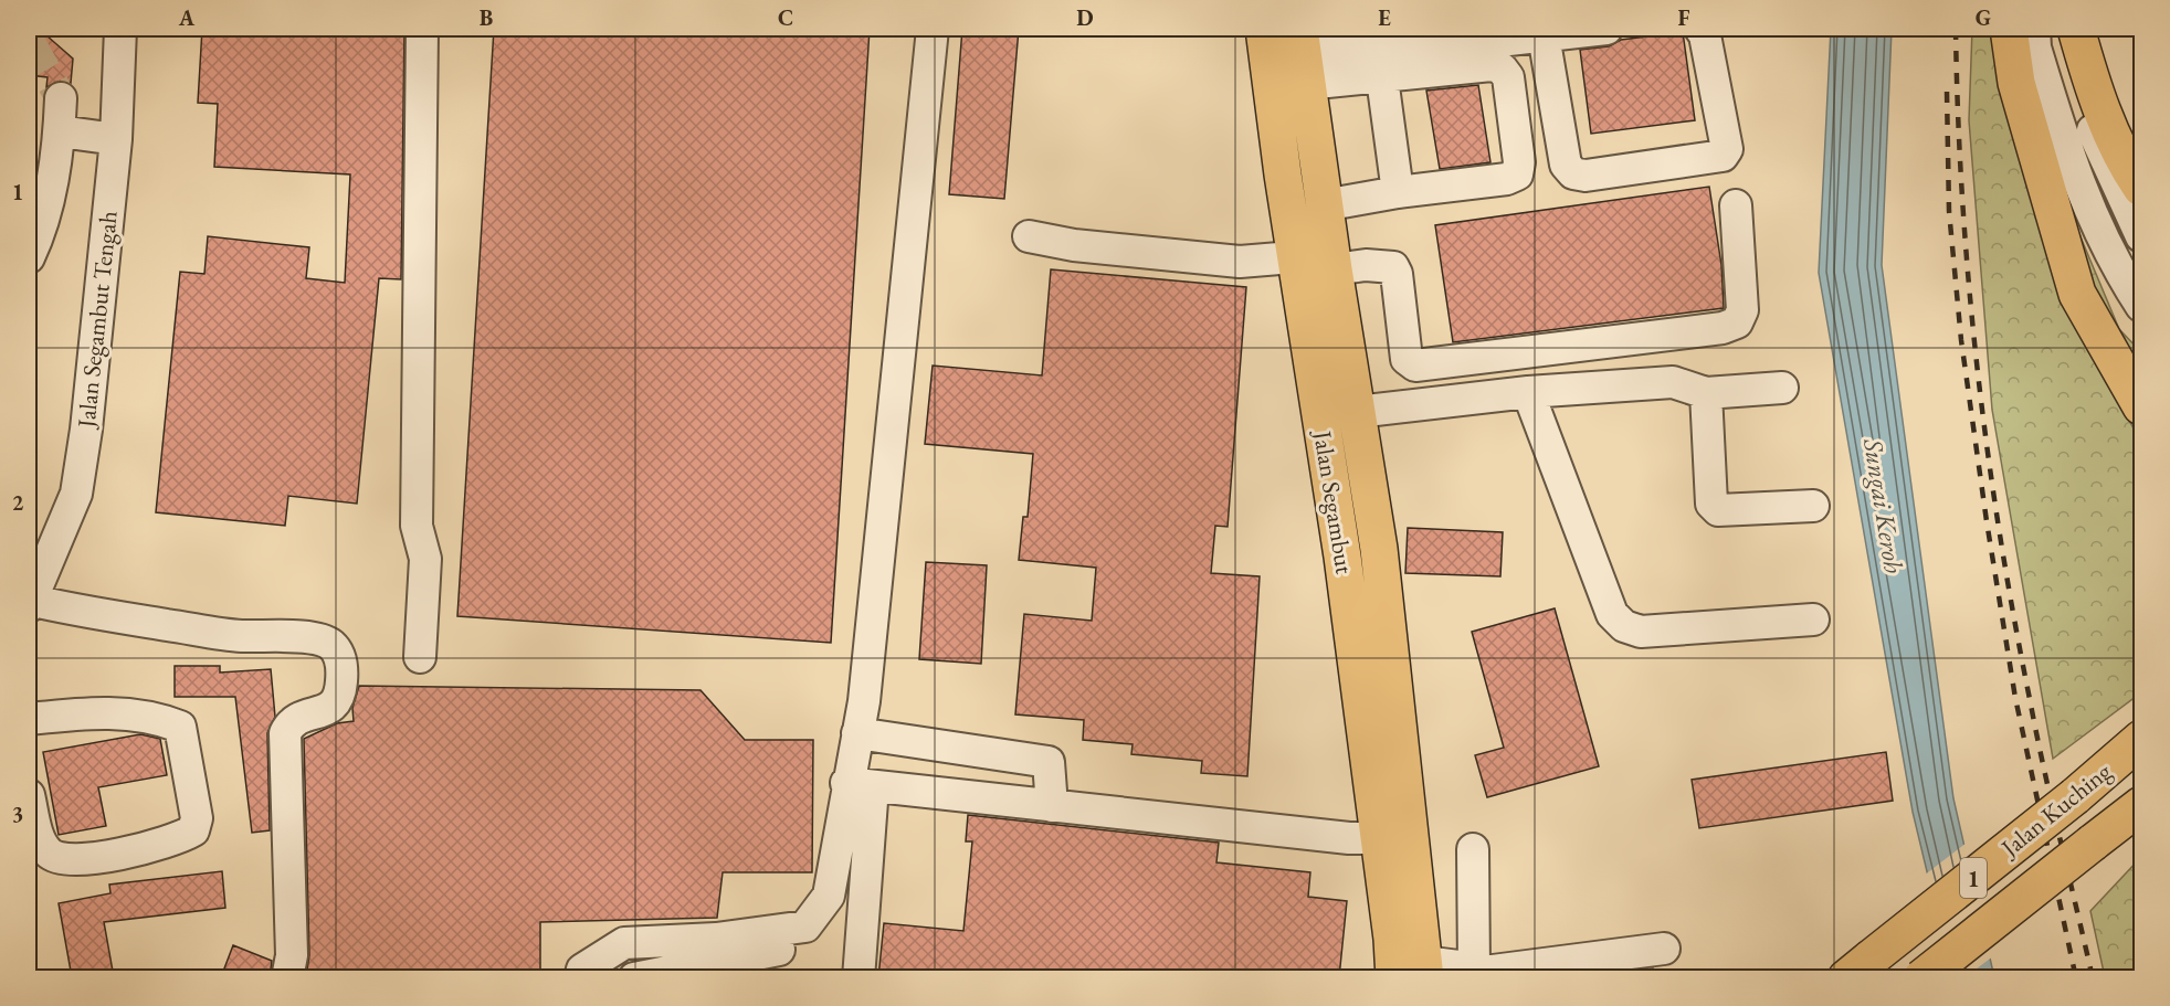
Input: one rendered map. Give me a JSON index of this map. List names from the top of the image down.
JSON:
{
  "streets": {
    "main road": ["Jalan Segambut", "Jalan Kuching", "1"],
    "street": ["Jalan Segambut Tengah"]
  },
  "water": ["Sungai Keroh"],
  "grid": {
    "columns": [
      "A",
      "B",
      "C",
      "D",
      "E",
      "F",
      "G"
    ],
    "rows": ["1", "2", "3"]
  }
}
